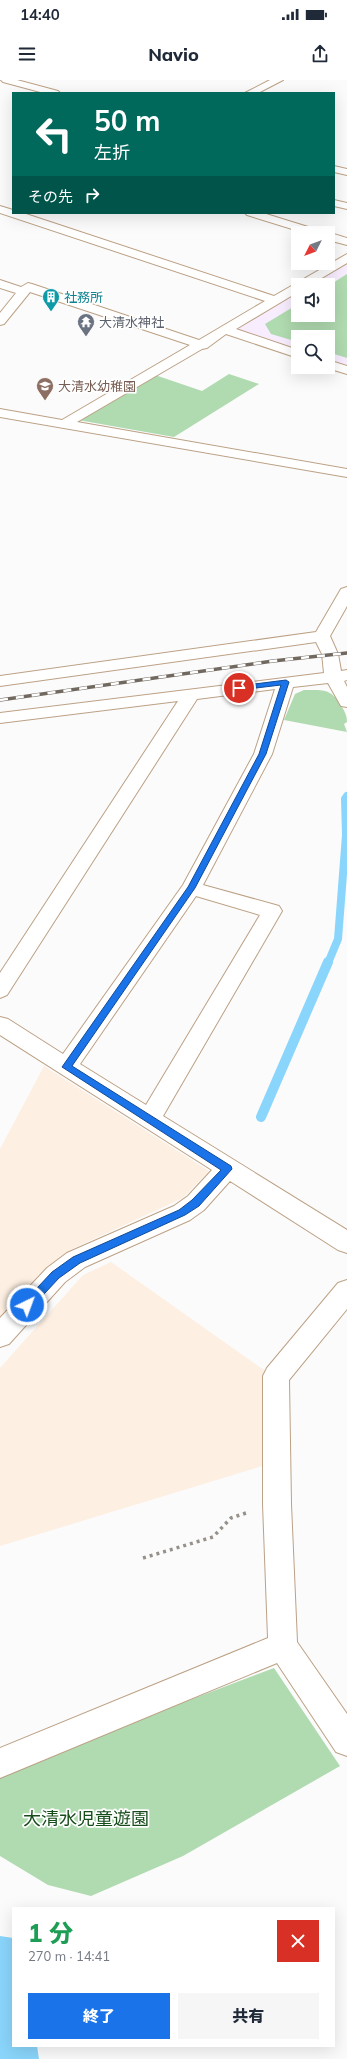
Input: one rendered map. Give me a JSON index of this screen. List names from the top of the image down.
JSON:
{
  "parks": ["大清水児童遊園"],
  "places": {
    "building": ["社務所"],
    "temple": ["大清水神社"],
    "school or university": ["大清水幼稚園"]
  },
  "north": "bottom left",
  "page": {
    "status": "14:40",
    "header": "Navio",
    "turn": ["50 m", "左折"],
    "then": "その先",
    "heading": ["1 分", "270 m · 14:41"],
    "buttons": ["終了", "共有"]
  }
}
